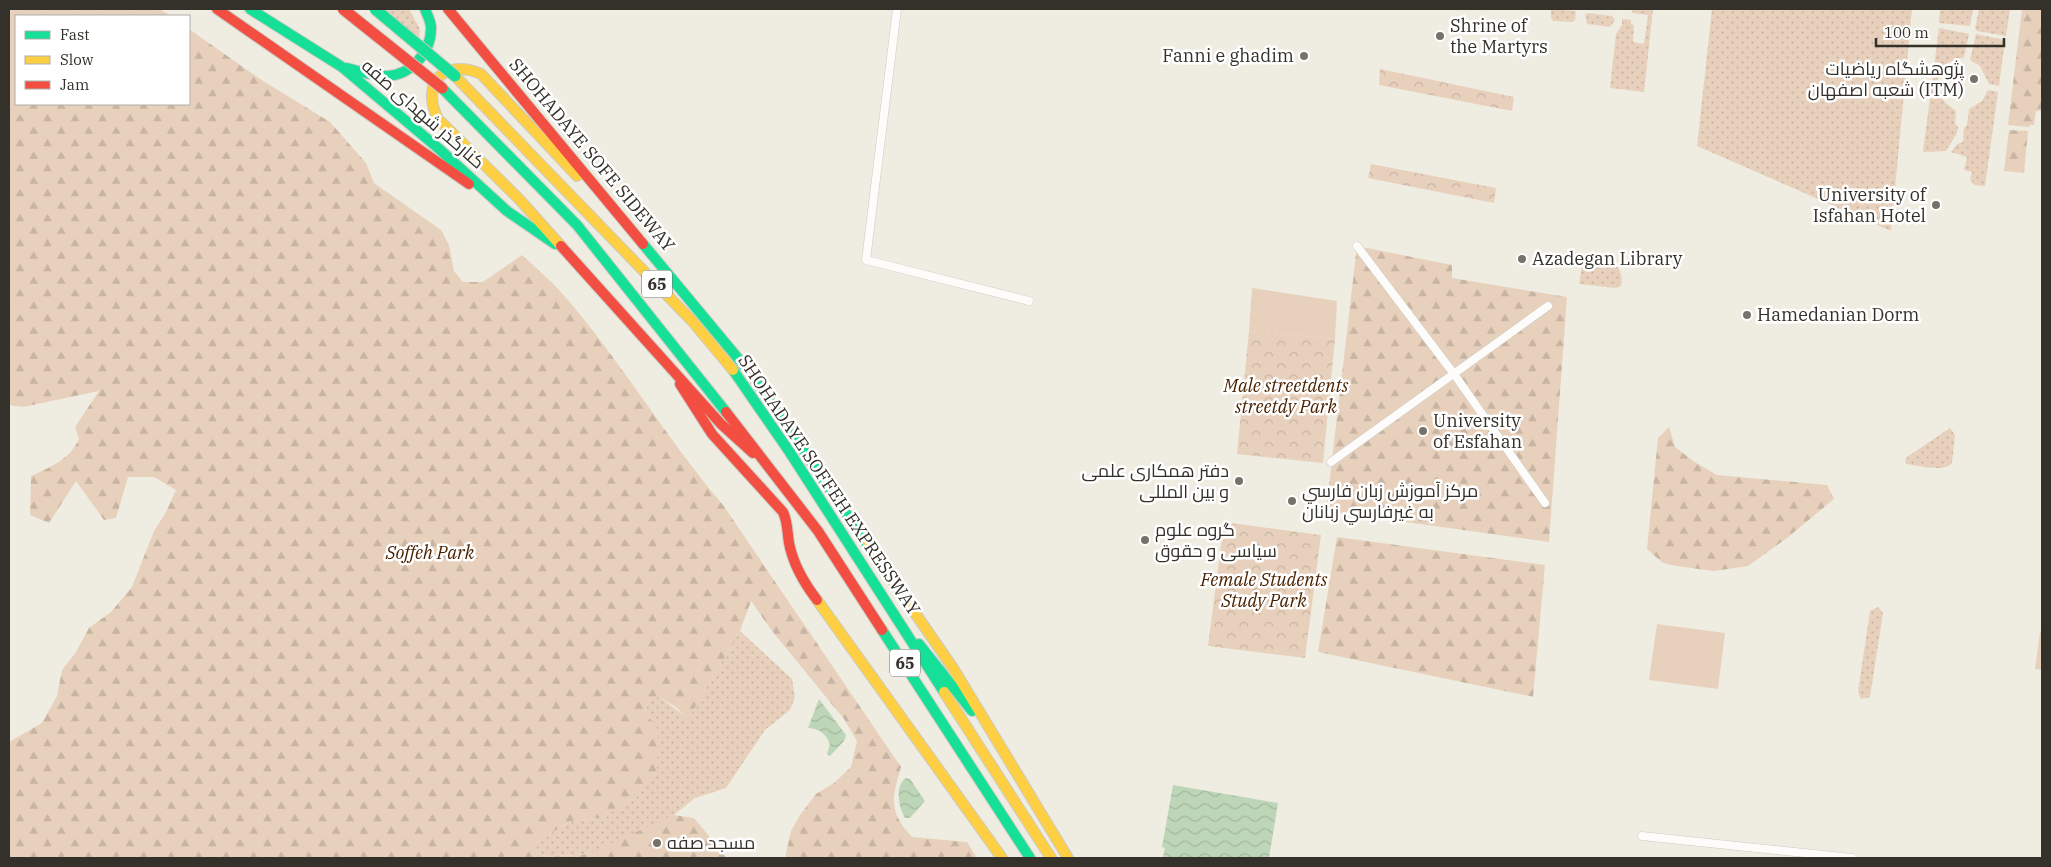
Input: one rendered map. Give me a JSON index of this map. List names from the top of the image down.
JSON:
{
  "streets": {
    "main road": [
      "کنارگذر شهدای صفه",
      "SHOHADAYE SOFE SIDEWAY",
      "65",
      "SHOHADAYE SOFFEH EXPRESSWAY"
    ]
  },
  "parks": ["Male streetdents streetdy Park", "Soffeh Park", "Female Students Study Park"],
  "places": [
    "Shrine of the Martyrs",
    "Fanni e ghadim",
    "پژوهشگاه رياضيات شعبه اصفهان (ITM)",
    "University of Isfahan Hotel",
    "Azadegan Library",
    "Hamedanian Dorm",
    "University of Esfahan",
    "دفتر همکاری علمی و بین المللی",
    "مرکز آموزش زبان فارسي به غيرفارسي زبانان",
    "گروه علوم سیاسی و حقوق",
    "مسجد صفه"
  ],
  "legend": ["Fast", "Slow", "Jam"],
  "scale_bar": "100 m"
}
